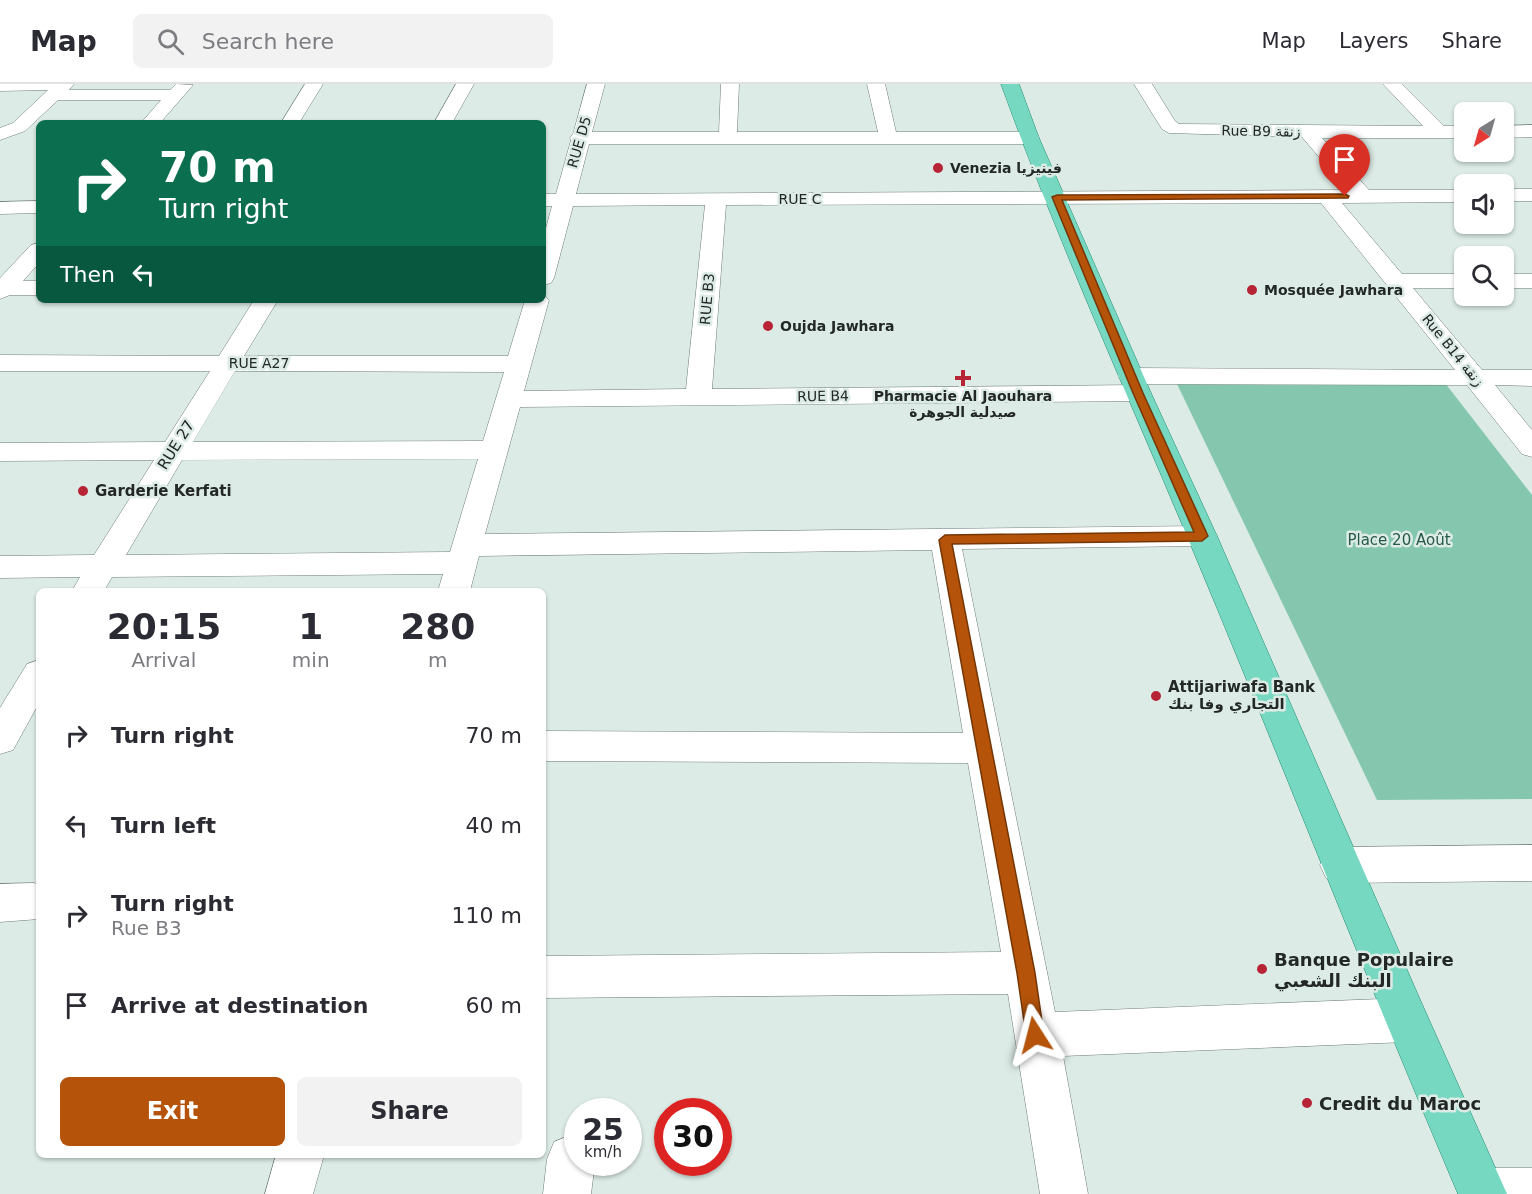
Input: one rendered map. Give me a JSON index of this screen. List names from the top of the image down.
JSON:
{
  "streets": {
    "street": [
      "Rue B9 زنقة",
      "RUE D5",
      "RUE C",
      "RUE B3",
      "Rue B14 زنقة",
      "RUE A27",
      "RUE B4",
      "RUE 27"
    ]
  },
  "crossings": [
    ["RUE D5", "RUE C"],
    ["RUE C", "RUE B3"],
    ["RUE B3", "RUE B4"],
    ["Rue B14 زنقة", "RUE B4"],
    ["RUE A27", "RUE 27"]
  ],
  "parks": ["Place 20 Août"],
  "places": {
    "other": [
      "Venezia فينيزيا",
      "Mosquée Jawhara",
      "Oujda Jawhara",
      "Garderie Kerfati",
      "Attijariwafa Bank التجاري وفا بنك",
      "Banque Populaire البنك الشعبي",
      "Credit du Maroc"
    ],
    "health": ["Pharmacie Al Jaouhara صيدلية الجوهرة"]
  },
  "north": "bottom left",
  "page": {
    "header": "Map",
    "search": "Search here",
    "nav": ["Map", "Layers", "Share"],
    "turn": ["70 m", "Turn right"],
    "then": "Then",
    "eta": [
      "20:15",
      "Arrival",
      "1",
      "min",
      "280",
      "m"
    ],
    "list": [
      {
        "name": "Turn right",
        "value": "70 m"
      },
      {
        "name": "Turn left",
        "value": "40 m"
      },
      {
        "name": "Turn right",
        "note": "Rue B3",
        "value": "110 m"
      },
      {
        "name": "Arrive at destination",
        "value": "60 m"
      }
    ],
    "buttons": ["Exit", "Share"],
    "speed": "25 km/h",
    "limit": "30"
  }
}
